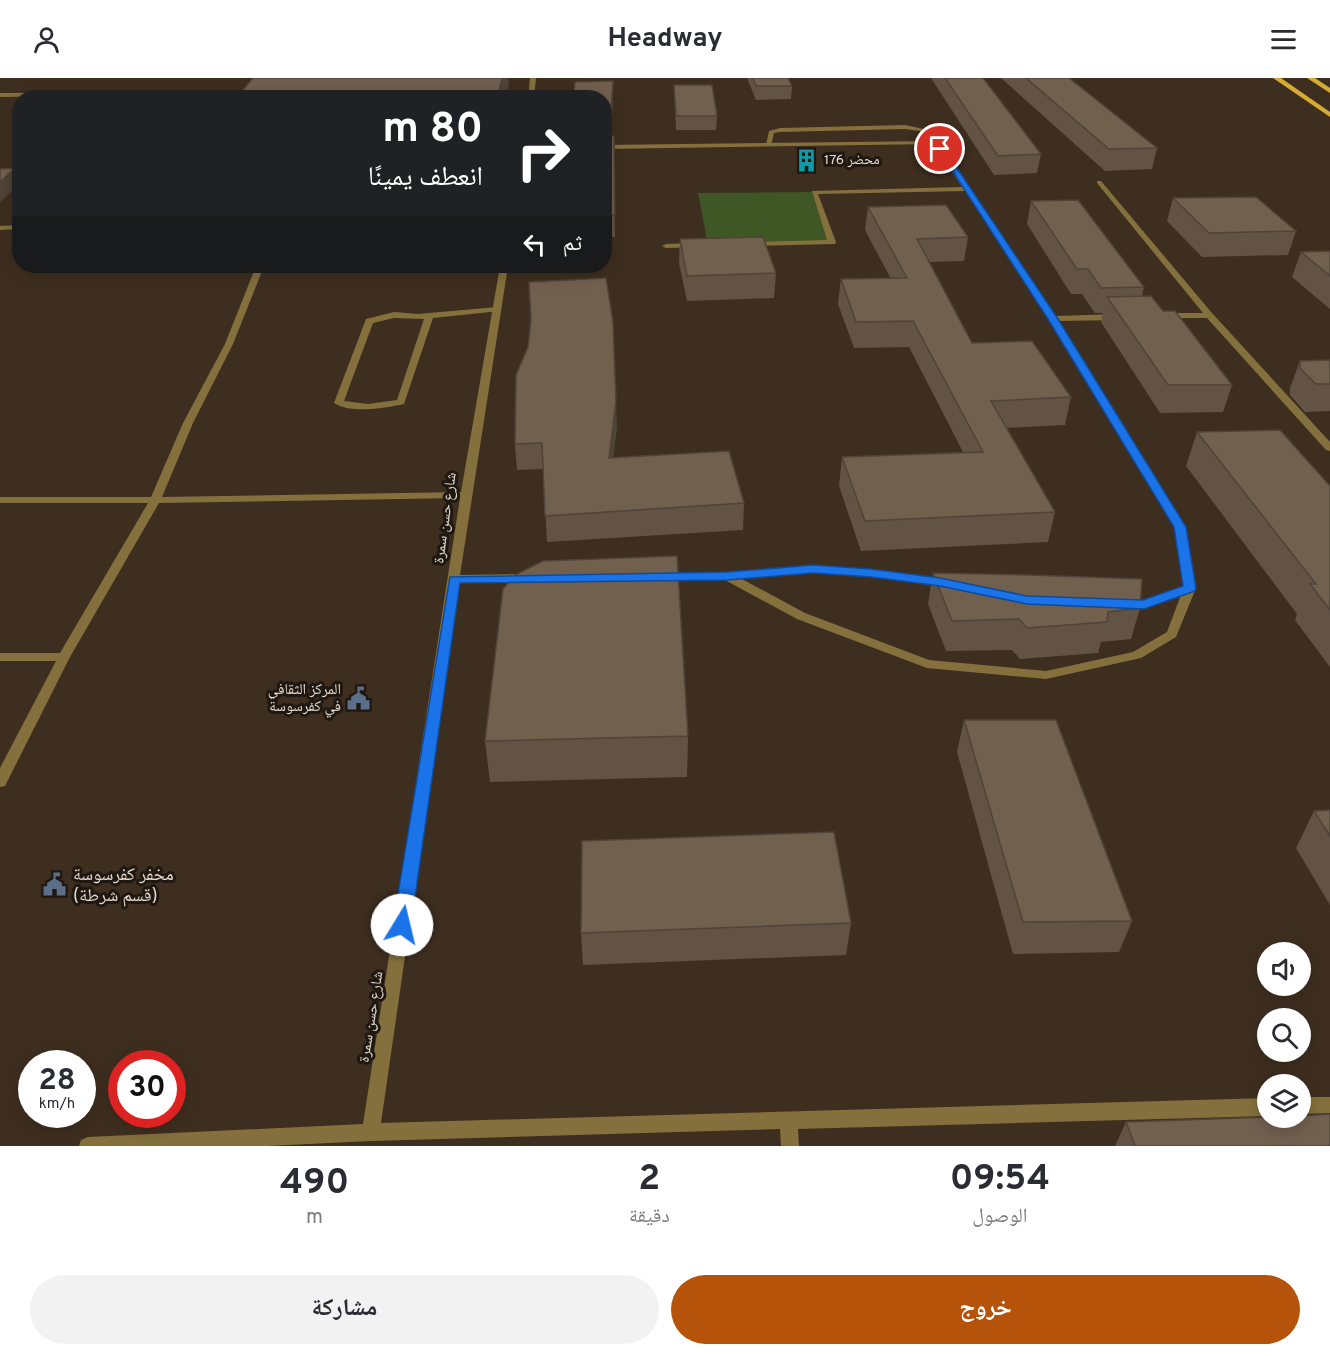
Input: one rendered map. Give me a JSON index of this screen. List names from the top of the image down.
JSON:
{
  "streets": {
    "street": ["شارع حسن سمرة"]
  },
  "places": {
    "building": ["محضر 176"],
    "public building": ["المركز الثقافي في كفرسوسة", "مخفر كفرسوسة (قسم شرطة)"]
  },
  "page": {
    "header": "Headway",
    "turn": ["80 m", "انعطف يمينًا"],
    "then": "ثم",
    "speed": "28 km/h",
    "limit": "30",
    "eta": [
      "09:54",
      "الوصول",
      "2",
      "دقيقة",
      "490",
      "m"
    ],
    "buttons": ["خروج", "مشاركة"]
  }
}
